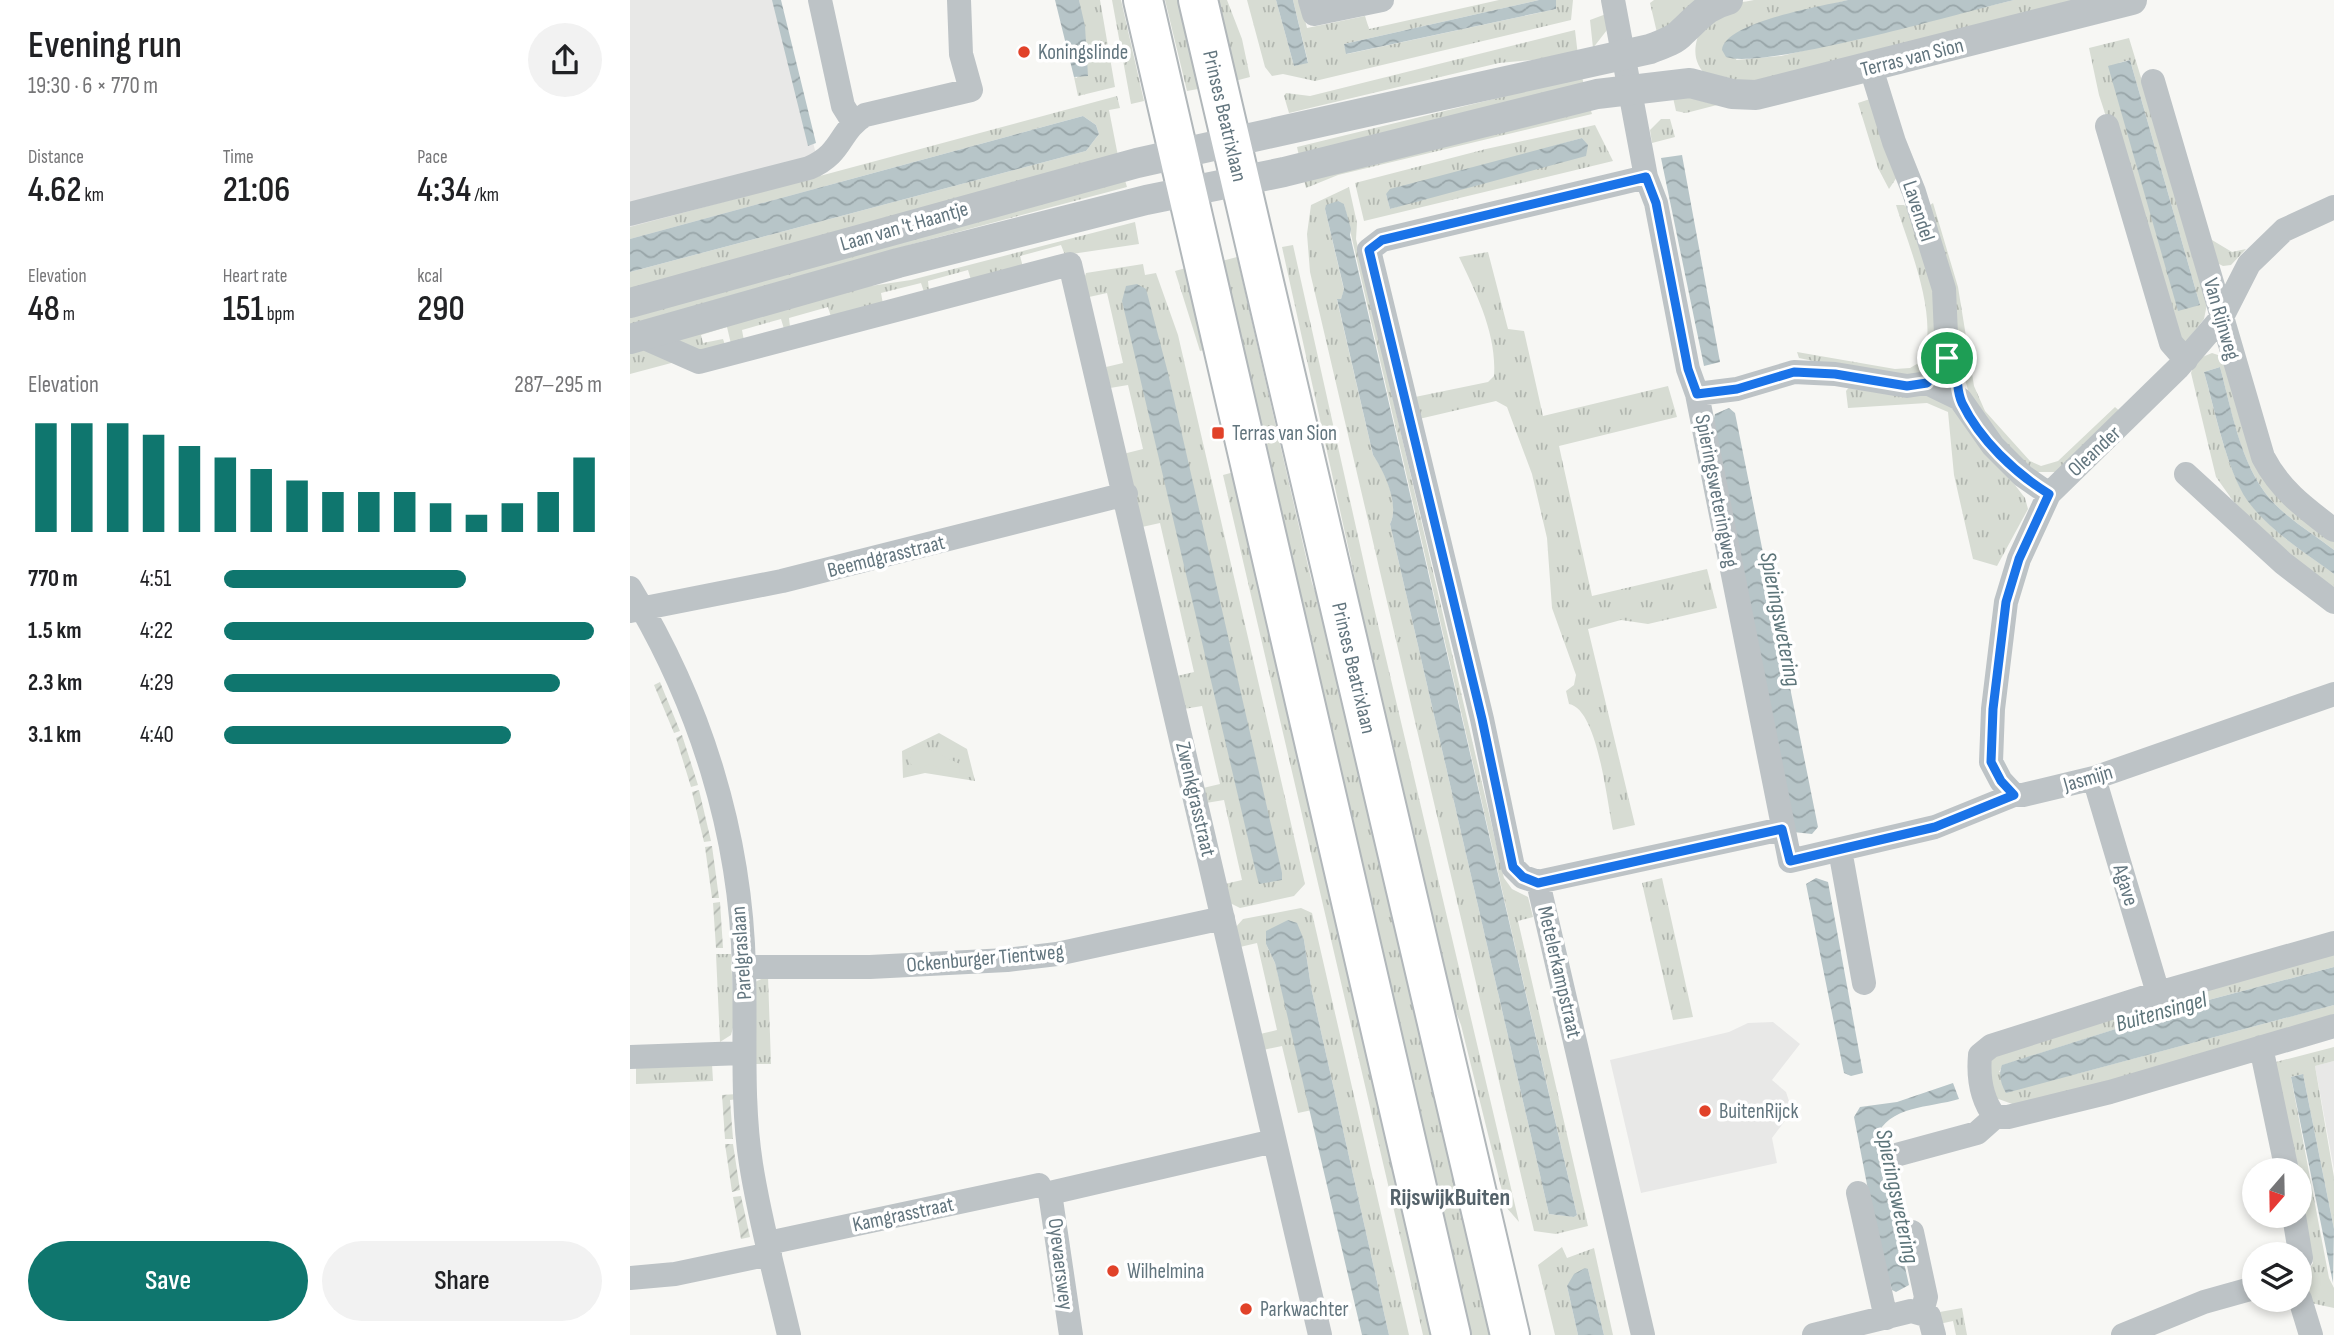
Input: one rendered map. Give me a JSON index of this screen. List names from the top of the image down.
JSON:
{
  "streets": {
    "main road": ["Prinses Beatrixlaan"],
    "street": [
      "Terras van Sion",
      "Lavendel",
      "Laan van 't Haantje",
      "Van Rijnweg",
      "Oleander",
      "Spieringsweteringweg",
      "Beemdgrasstraat",
      "Jasmijn",
      "Zwenkgrasstraat",
      "Agave",
      "Parelgraslaan",
      "Ockenburger Tientweg",
      "Metelerkampstraat",
      "Kamgrasstraat",
      "Oyevaerswey"
    ]
  },
  "crossings": [
    ["Terras van Sion", "Prinses Beatrixlaan"],
    ["Terras van Sion", "Lavendel"],
    ["Terras van Sion", "Laan van 't Haantje"],
    ["Terras van Sion", "Spieringsweteringweg"],
    ["Prinses Beatrixlaan", "Laan van 't Haantje"],
    ["Lavendel", "Oleander"],
    ["Laan van 't Haantje", "Zwenkgrasstraat"],
    ["Van Rijnweg", "Oleander"],
    ["Oleander", "Jasmijn"],
    ["Spieringsweteringweg", "Jasmijn"],
    ["Spieringsweteringweg", "Metelerkampstraat"],
    ["Beemdgrasstraat", "Zwenkgrasstraat"],
    ["Beemdgrasstraat", "Parelgraslaan"],
    ["Jasmijn", "Agave"],
    ["Zwenkgrasstraat", "Ockenburger Tientweg"],
    ["Zwenkgrasstraat", "Kamgrasstraat"],
    ["Parelgraslaan", "Ockenburger Tientweg"],
    ["Parelgraslaan", "Kamgrasstraat"],
    ["Kamgrasstraat", "Oyevaerswey"]
  ],
  "districts": ["RijswijkBuiten"],
  "water": ["Spieringswetering", "Buitensingel"],
  "places": {
    "other": [
      "Koningslinde",
      "BuitenRijck",
      "Wilhelmina",
      "Parkwachter"
    ],
    "transit": ["Terras van Sion"]
  },
  "north": "bottom",
  "page": {
    "heading": ["Evening run", "19:30 · 6 × 770 m"],
    "stats": [
      ["Distance", "4.62 km"],
      ["Time", "21:06"],
      ["Pace", "4:34 /km"],
      ["Elevation", "48 m"],
      ["Heart rate", "151 bpm"],
      ["kcal", "290"]
    ],
    "chart": ["Elevation", "287–295 m"],
    "list": [
      {
        "name": "770 m",
        "note": "4:51"
      },
      {
        "name": "1.5 km",
        "note": "4:22"
      },
      {
        "name": "2.3 km",
        "note": "4:29"
      },
      {
        "name": "3.1 km",
        "note": "4:40"
      }
    ],
    "buttons": ["Save", "Share"]
  }
}
